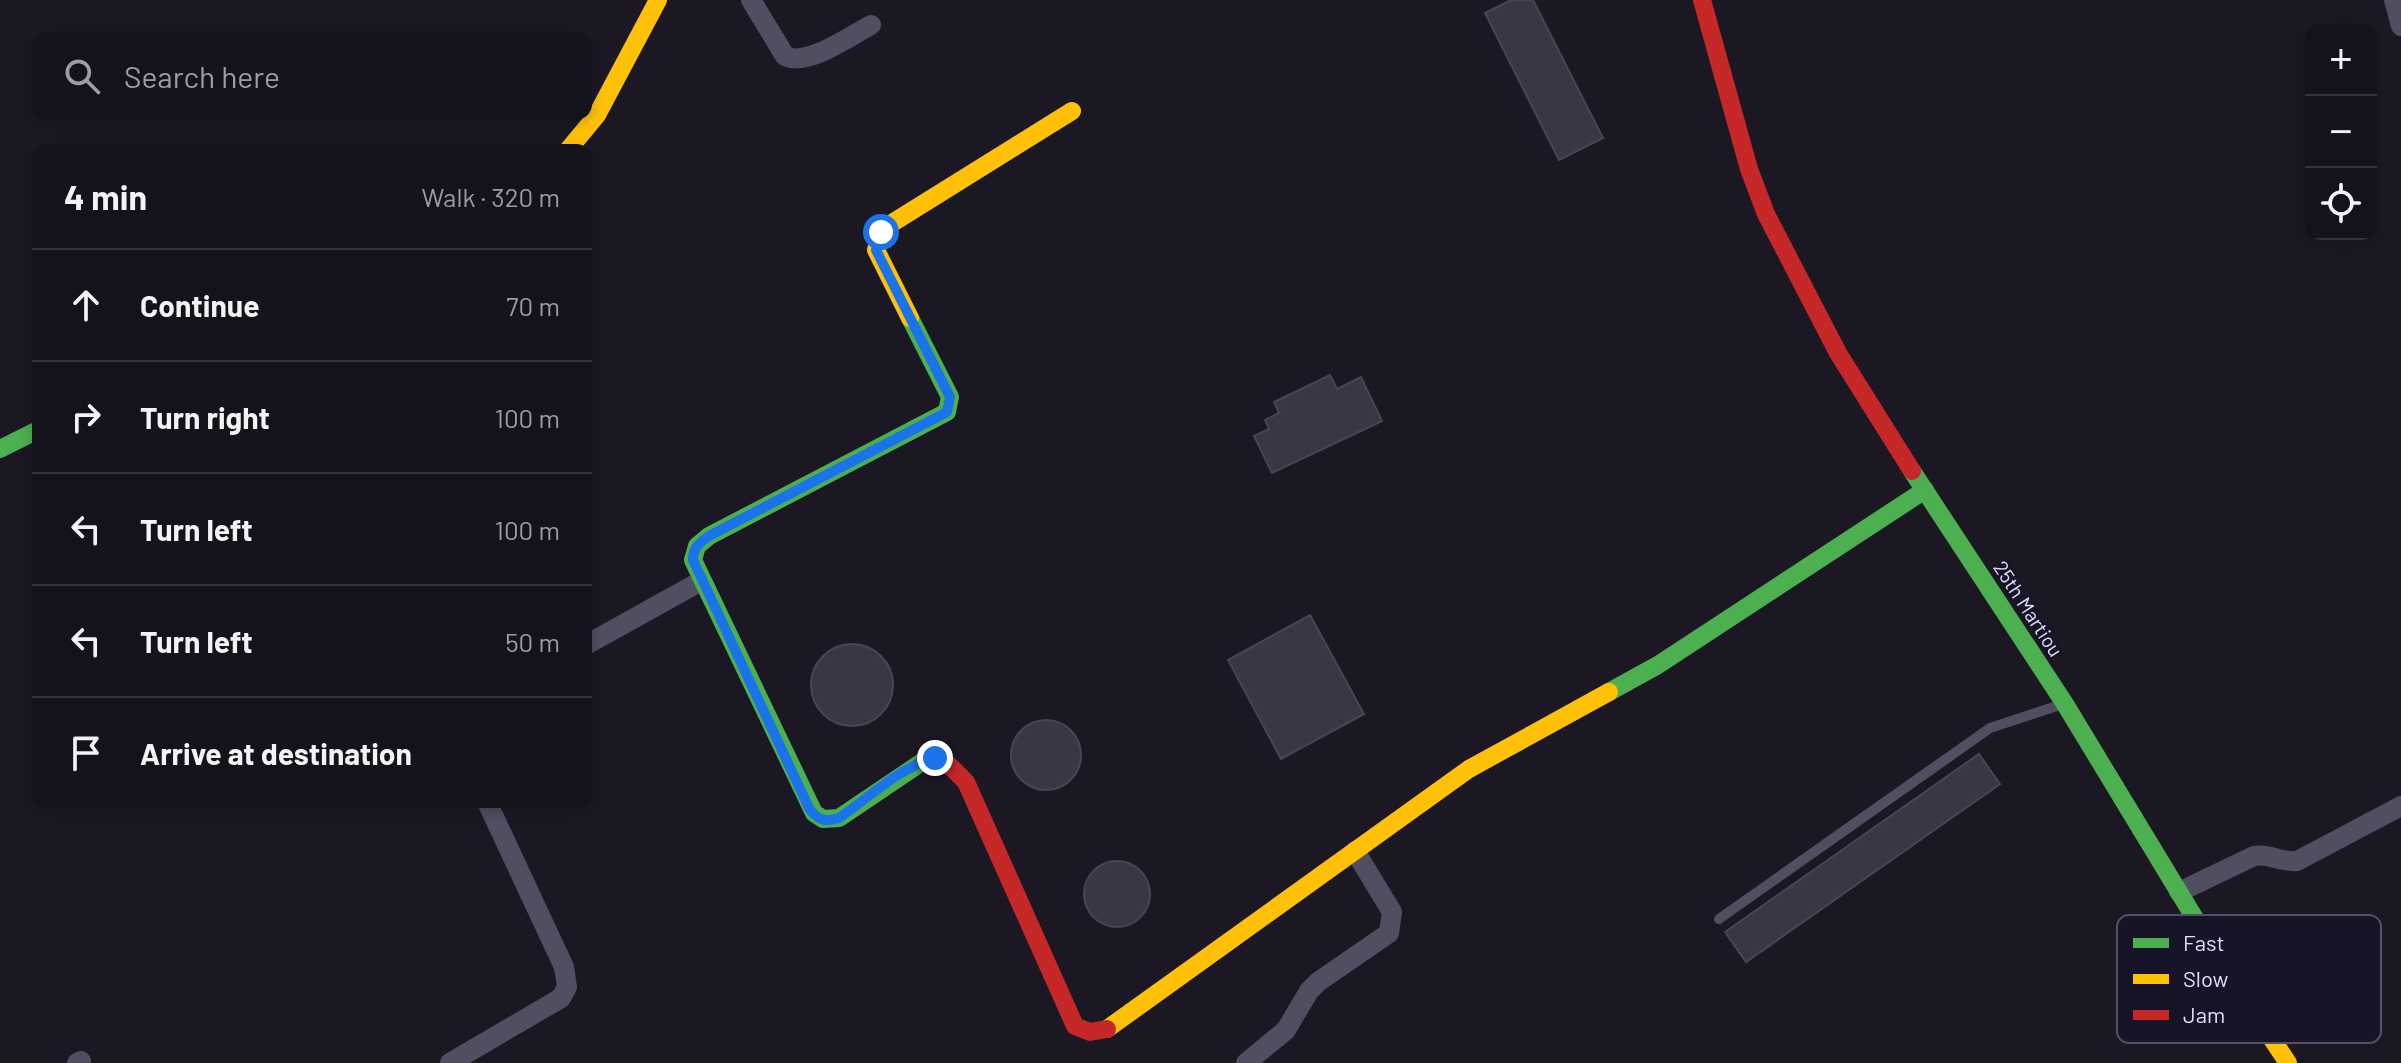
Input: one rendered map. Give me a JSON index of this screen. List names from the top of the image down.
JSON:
{
  "streets": {
    "street": ["25th Martiou"]
  },
  "legend": ["Fast", "Slow", "Jam"],
  "page": {
    "map_buttons": ["+", "−"],
    "search": "Search here",
    "heading": ["4 min", "Walk · 320 m"],
    "list": [
      ["Continue", "70 m"],
      ["Turn right", "100 m"],
      ["Turn left", "100 m"],
      ["Turn left", "50 m"],
      "Arrive at destination"
    ]
  }
}
